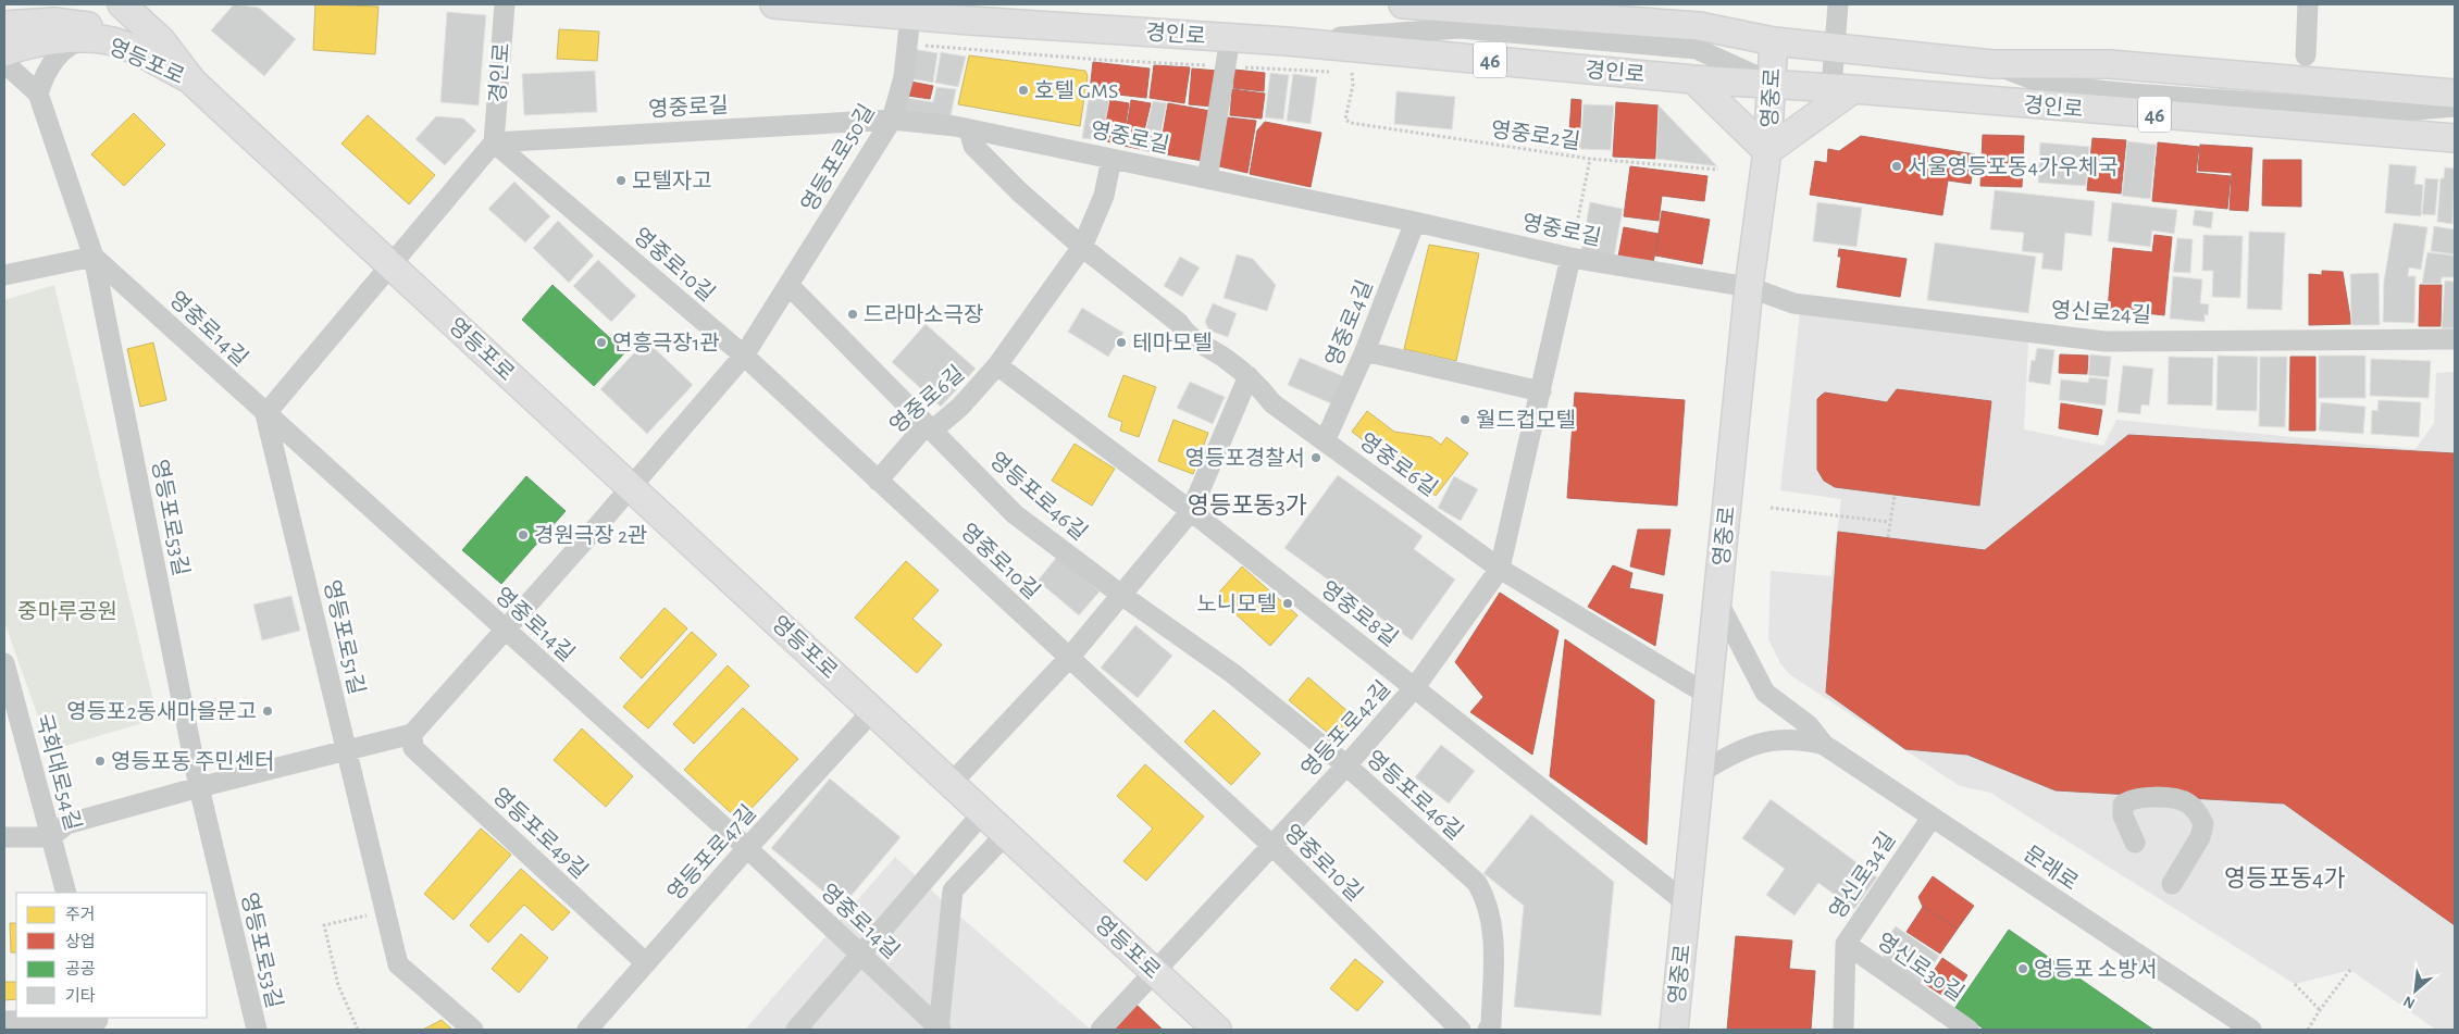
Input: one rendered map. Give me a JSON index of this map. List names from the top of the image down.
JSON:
{
  "streets": {
    "main road": [
      "경인로",
      "46",
      "영등포로",
      "영중로"
    ],
    "street": [
      "영중로길",
      "영등포로50길",
      "영중로10길",
      "영신로24길",
      "영중로4길",
      "영중로14길",
      "영중로6길",
      "영등포로46길",
      "영등포로53길",
      "영중로8길",
      "영등포로51길",
      "영등포로42길",
      "국회대로54길",
      "영등포로49길",
      "영등포로47길",
      "문래로",
      "영신로34길",
      "영신로30길"
    ],
    "path": ["영중로2길"]
  },
  "crossings": [
    ["경인로", "영중로"],
    ["경인로", "영중로길"],
    ["경인로", "영등포로50길"],
    ["경인로", "영중로10길"],
    ["영등포로", "영등포로50길"],
    ["영등포로", "영등포로42길"],
    ["영등포로", "영등포로47길"],
    ["영중로", "영중로길"],
    ["영중로", "영신로24길"],
    ["영중로", "영중로6길"],
    ["영중로", "영중로8길"],
    ["영중로", "문래로"],
    ["영중로길", "영등포로50길"],
    ["영중로길", "영중로10길"],
    ["영중로길", "영신로24길"],
    ["영중로길", "영중로4길"],
    ["영중로길", "영중로6길"],
    ["영중로길", "영등포로42길"],
    ["영등포로50길", "영중로10길"],
    ["영중로10길", "영중로6길"],
    ["영중로10길", "영등포로42길"],
    ["영중로4길", "영중로6길"],
    ["영중로14길", "영등포로53길"],
    ["영중로14길", "영등포로51길"],
    ["영중로14길", "영등포로47길"],
    ["영중로6길", "영등포로46길"],
    ["영중로6길", "영중로8길"],
    ["영중로6길", "영등포로42길"],
    ["영등포로46길", "영등포로42길"],
    ["영중로8길", "영등포로42길"],
    ["영등포로49길", "영등포로47길"],
    ["문래로", "영신로34길"],
    ["영신로34길", "영신로30길"]
  ],
  "districts": ["영등포동3가", "영등포동4가"],
  "parks": ["중마루공원"],
  "places": [
    "호텔 GMS",
    "서울영등포동4가우체국",
    "모텔자고",
    "드라마소극장",
    "연흥극장1관",
    "테마모텔",
    "월드컵모텔",
    "영등포경찰서",
    "경원극장 2관",
    "노니모텔",
    "영등포2동새마을문고",
    "영등포동 주민센터",
    "영등포 소방서"
  ],
  "legend": [
    "주거",
    "상업",
    "공공",
    "기타"
  ],
  "north": "bottom left"
}
